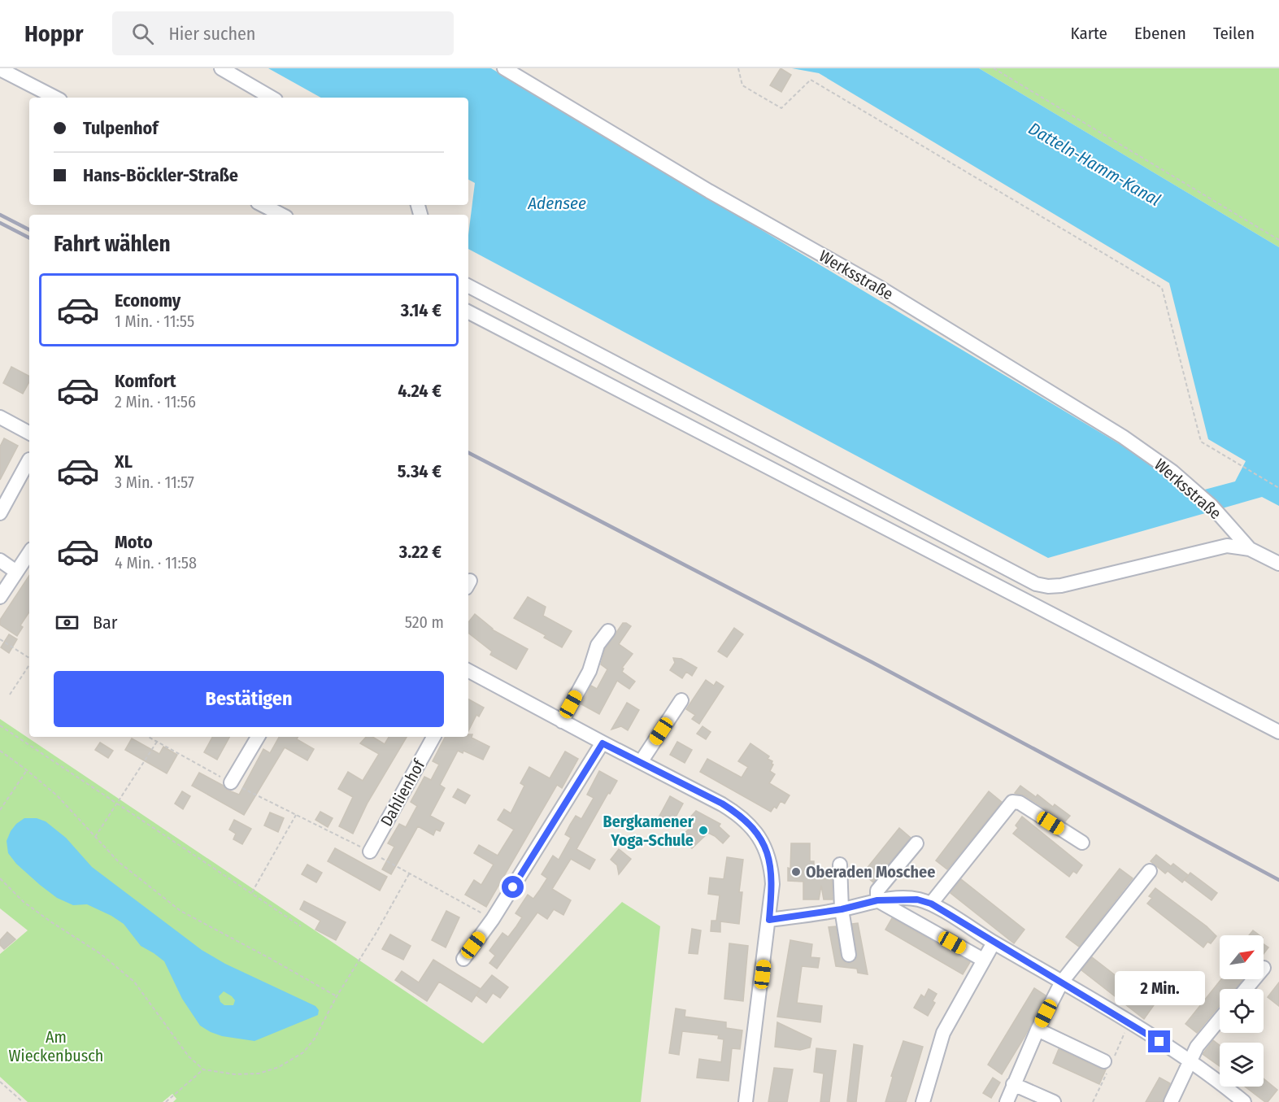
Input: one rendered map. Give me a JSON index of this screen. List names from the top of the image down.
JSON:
{
  "streets": {
    "street": ["Werksstraße", "Dahlienhof"]
  },
  "water": ["Datteln-Hamm-Kanal", "Adensee"],
  "parks": ["Am Wieckenbusch"],
  "places": ["Bergkamener Yoga-Schule", "Oberaden Moschee"],
  "north": "top right",
  "page": {
    "header": "Hoppr",
    "search": "Hier suchen",
    "nav": ["Karte", "Ebenen", "Teilen"],
    "banner": ["Tulpenhof", "Hans-Böckler-Straße"],
    "heading": "Fahrt wählen",
    "list": [
      {
        "name": "Economy",
        "note": "1 Min. · 11:55",
        "value": "3.14 €"
      },
      {
        "name": "Komfort",
        "note": "2 Min. · 11:56",
        "value": "4.24 €"
      },
      {
        "name": "XL",
        "note": "3 Min. · 11:57",
        "value": "5.34 €"
      },
      {
        "name": "Moto",
        "note": "4 Min. · 11:58",
        "value": "3.22 €"
      }
    ],
    "pay": ["Bar", "520 m"],
    "buttons": "Bestätigen",
    "bubble": "2 Min."
  }
}
